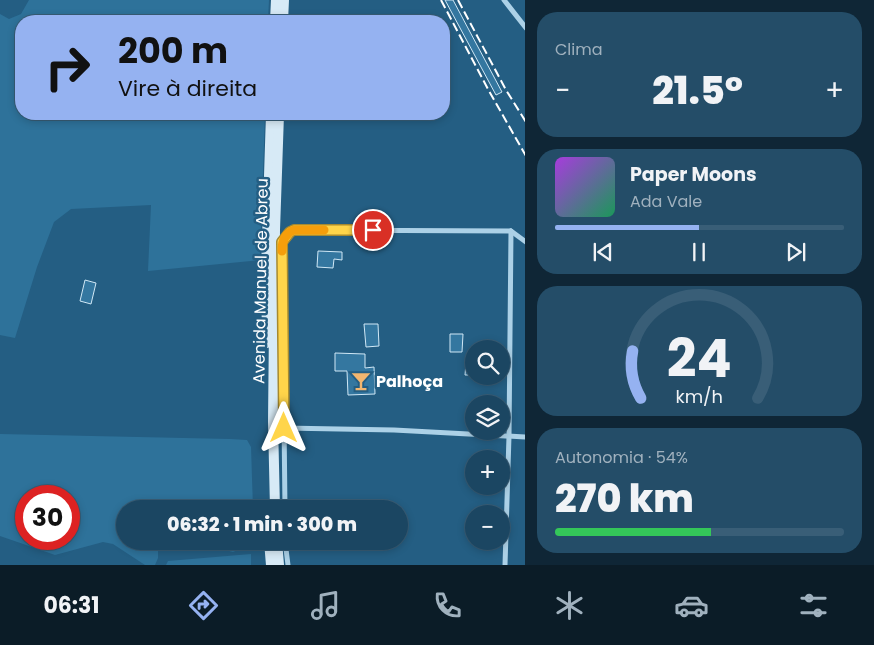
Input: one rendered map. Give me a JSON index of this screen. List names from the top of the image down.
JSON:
{
  "streets": {
    "main road": ["Avenida Manuel de Abreu"]
  },
  "places": {
    "bar": ["Palhoça"]
  },
  "page": {
    "tile": [
      "Clima",
      ["Autonomia · 54%", "270 km"]
    ],
    "turn": ["200 m", "Vire à direita"],
    "heat": ["−", "21.5°", "+"],
    "song": ["Paper Moons", "Ada Vale"],
    "map_buttons": ["+", "−"],
    "limit": "30",
    "trip": "06:32 · 1 min · 300 m",
    "tabs": "06:31",
    "gauge": ["24", "km/h"]
  }
}
